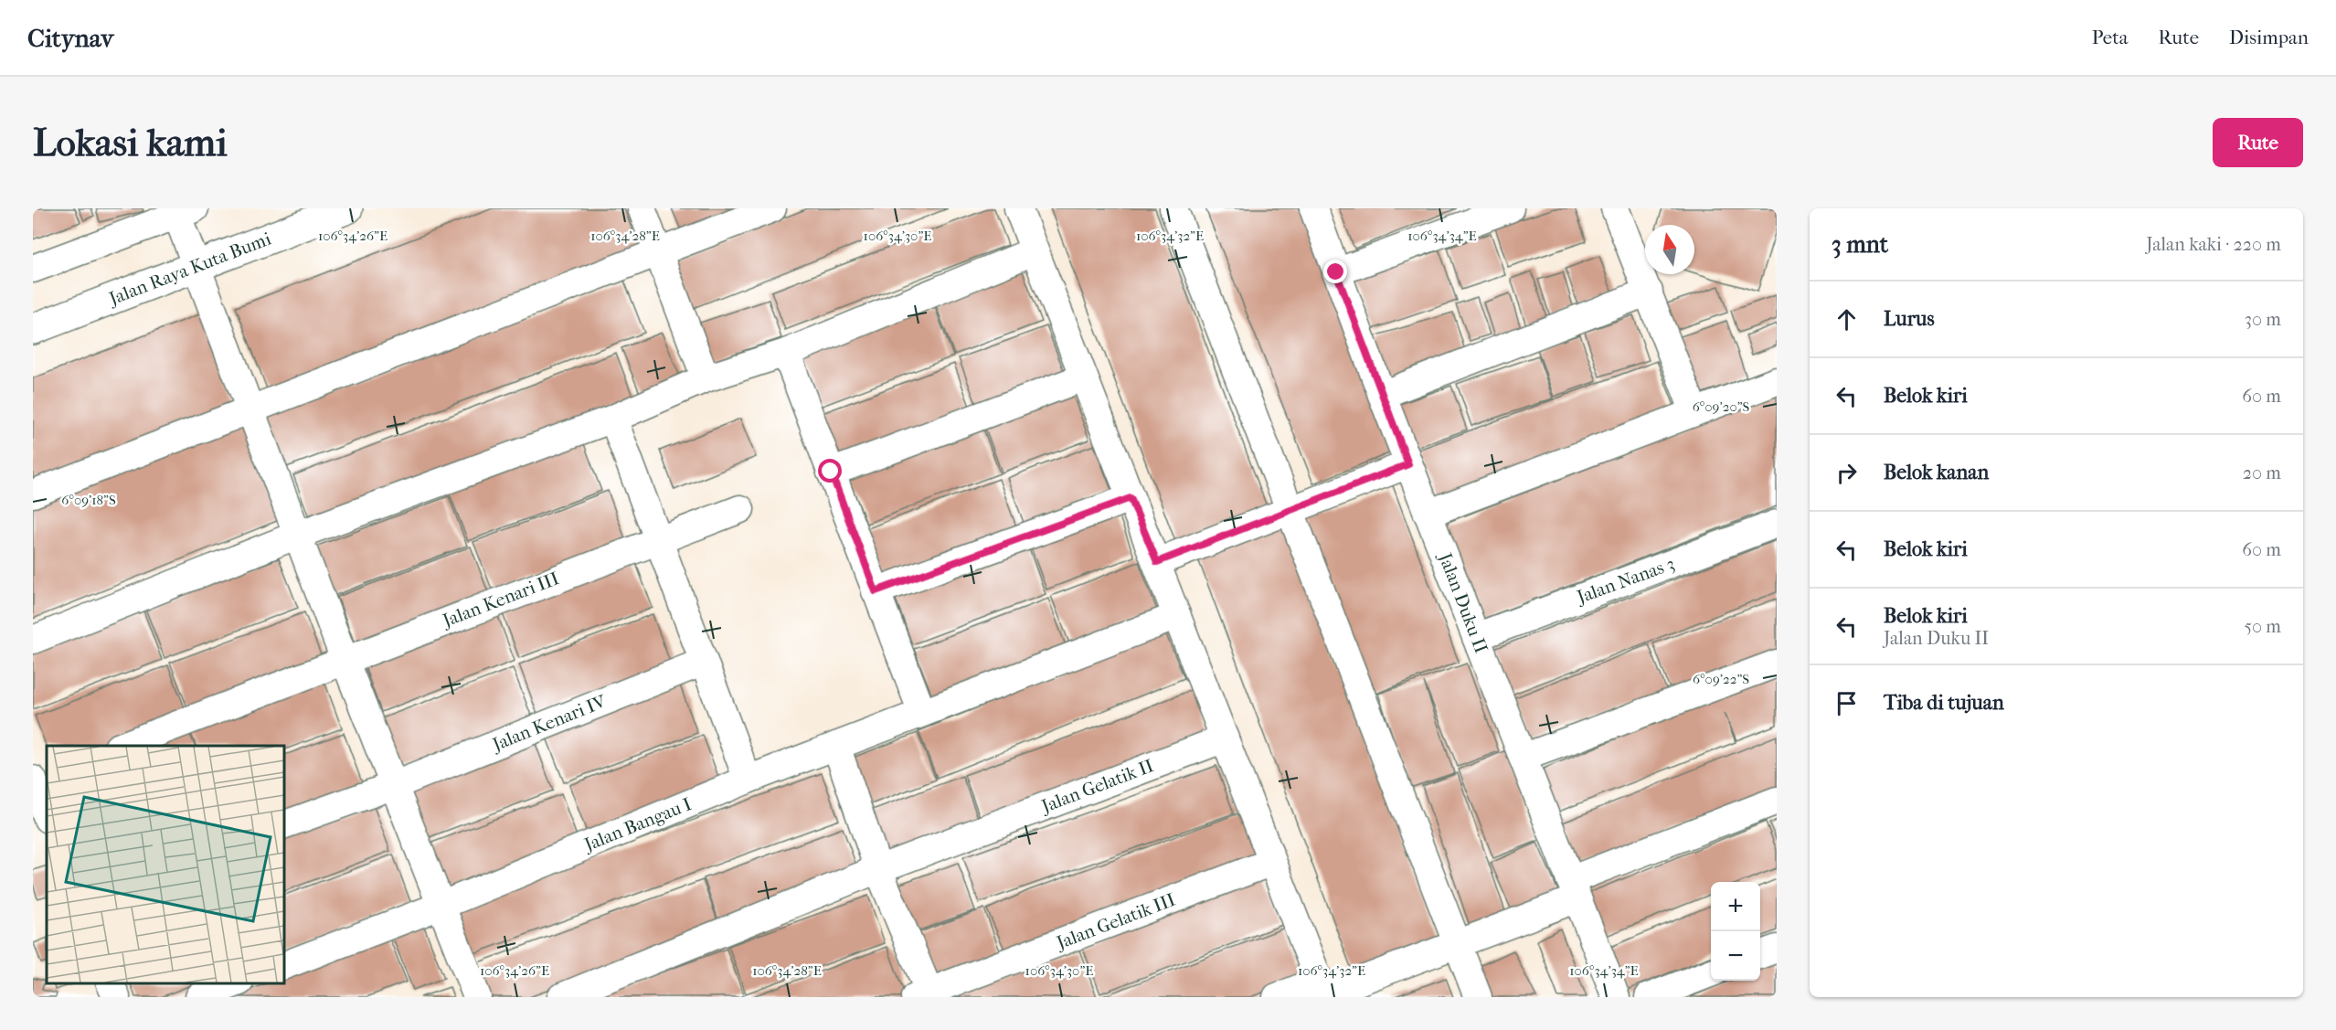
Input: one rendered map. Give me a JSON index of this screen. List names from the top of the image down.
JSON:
{
  "streets": {
    "street": [
      "Jalan Raya Kuta Bumi",
      "Jalan Nanas 3",
      "Jalan Kenari III",
      "Jalan Duku II",
      "Jalan Kenari IV",
      "Jalan Gelatik II",
      "Jalan Bangau I",
      "Jalan Gelatik III"
    ]
  },
  "crossings": [
    ["Jalan Nanas 3", "Jalan Duku II"]
  ],
  "north": "top",
  "page": {
    "header": "Citynav",
    "nav": ["Peta", "Rute", "Disimpan"],
    "buttons": "Rute",
    "title": "Lokasi kami",
    "heading": ["3 mnt", "Jalan kaki · 220 m"],
    "list": [
      ["Lurus", "30 m"],
      ["Belok kiri", "60 m"],
      ["Belok kanan", "20 m"],
      ["Belok kiri", "60 m"],
      ["Belok kiri", "Jalan Duku II", "50 m"],
      "Tiba di tujuan"
    ],
    "map_buttons": ["+", "−"]
  },
  "coordinates": [
    "106°34'26\"E",
    "106°34'28\"E",
    "106°34'30\"E",
    "106°34'32\"E",
    "106°34'34\"E",
    "6°09'20\"S",
    "6°09'18\"S",
    "6°09'22\"S"
  ]
}
